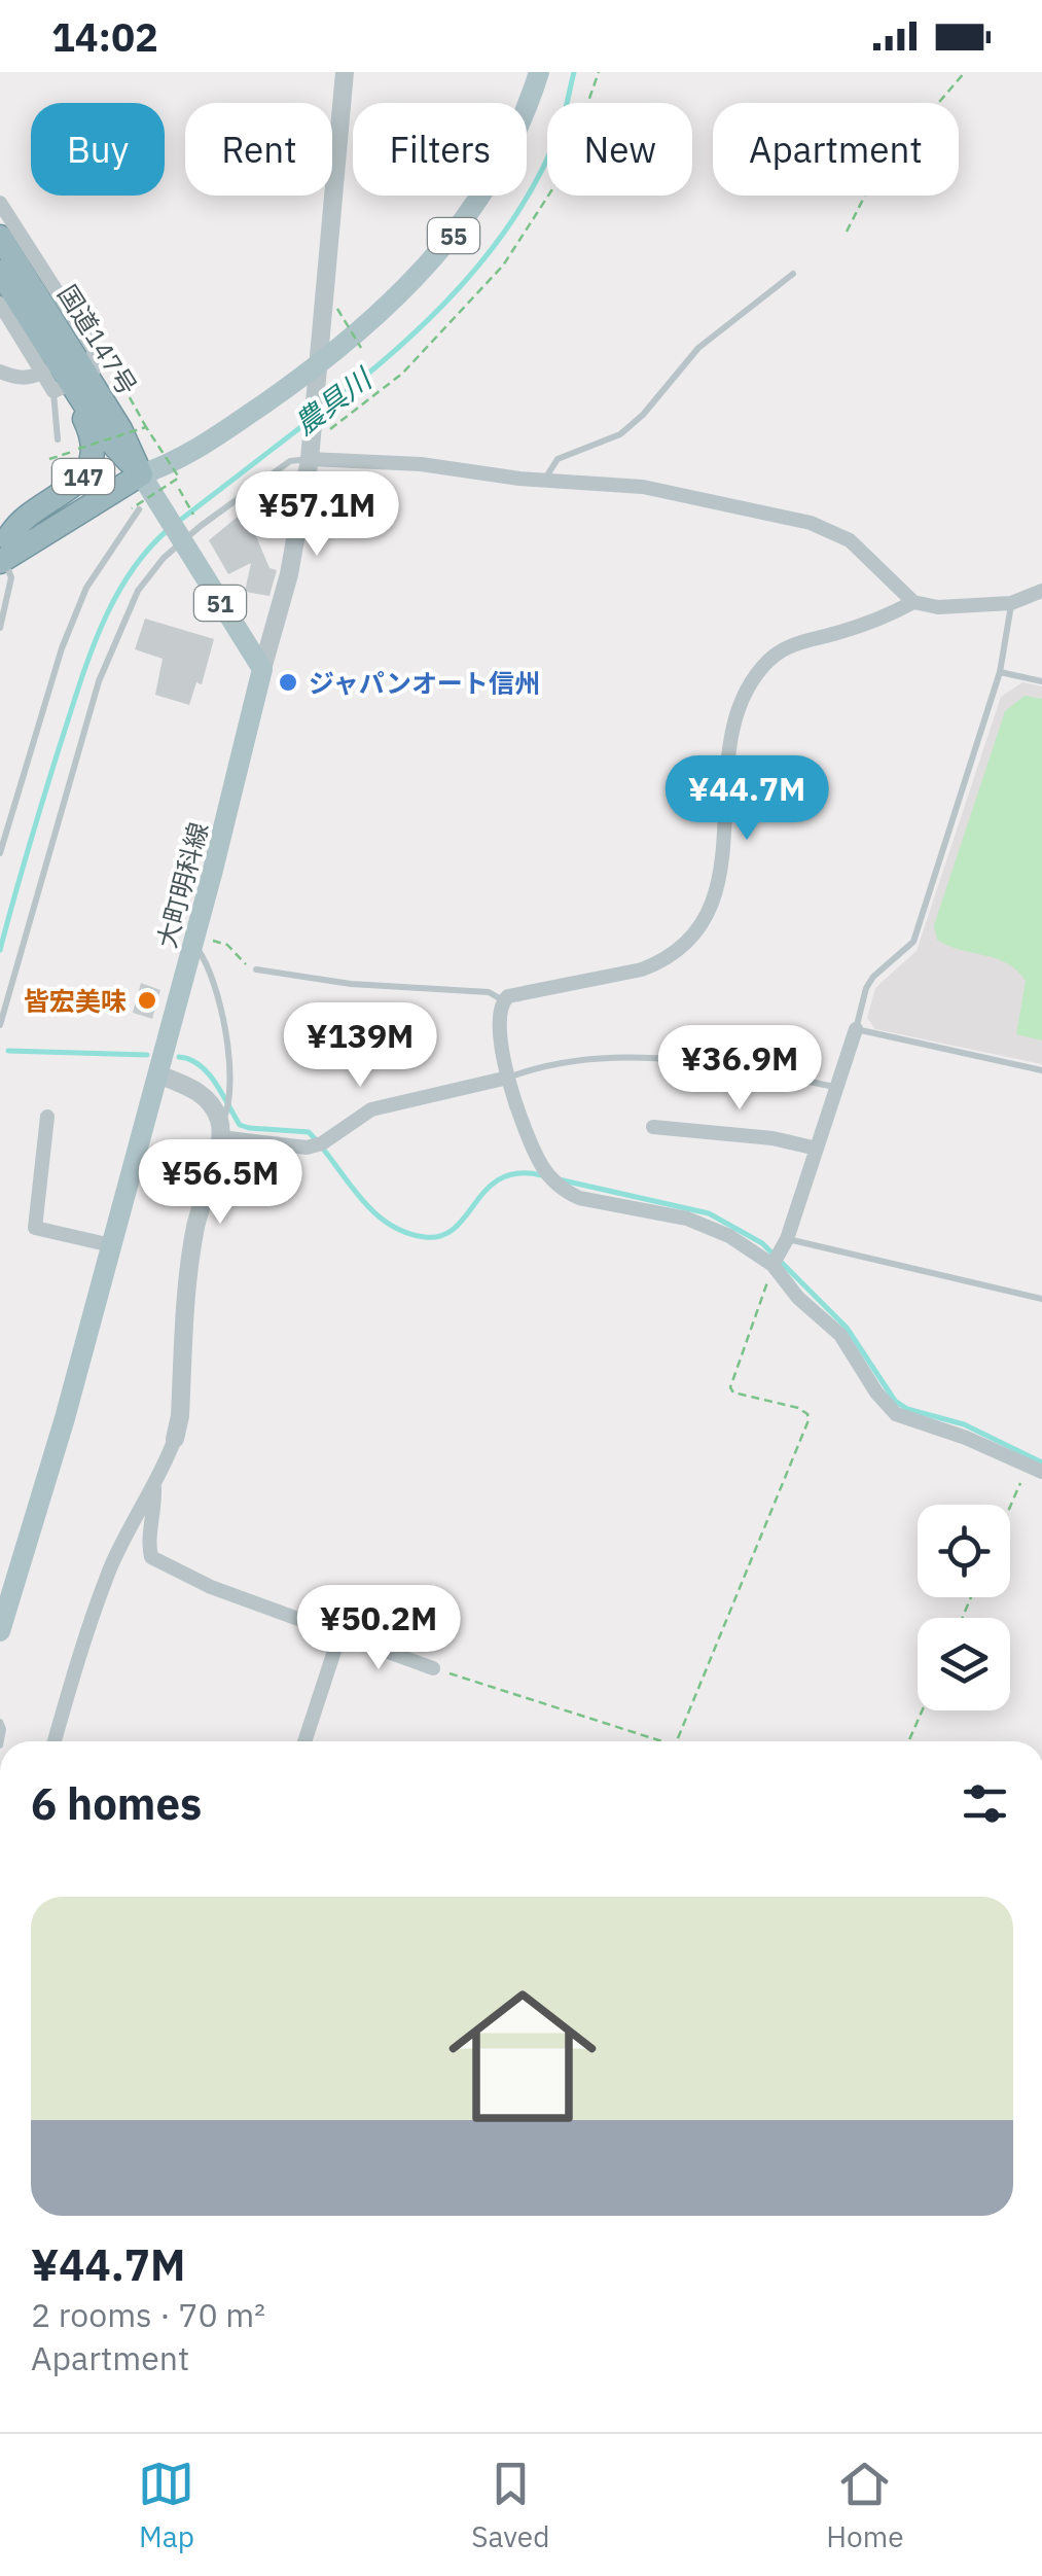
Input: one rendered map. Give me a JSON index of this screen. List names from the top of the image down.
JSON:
{
  "streets": {
    "highway": ["国道147号", "147"],
    "main road": ["55", "51", "大町明科線"]
  },
  "crossings": [
    ["55", "国道147号"],
    ["55", "147"],
    ["55", "51"],
    ["国道147号", "147"],
    ["国道147号", "51"],
    ["147", "51"],
    ["51", "大町明科線"]
  ],
  "water": ["農具川"],
  "places": ["ジャパンオート信州", "皆宏美味"],
  "page": {
    "status": "14:02",
    "chip": [
      "Buy",
      "Rent",
      "Filters",
      "New",
      "Apartment"
    ],
    "price": [
      "¥57.1M",
      "¥44.7M",
      "¥139M",
      "¥36.9M",
      "¥56.5M",
      "¥50.2M"
    ],
    "heading": "6 homes",
    "list": [
      {
        "name": "¥44.7M",
        "note": "2 rooms · 70 m² · Apartment"
      }
    ],
    "tabs": ["Map", "Saved", "Home"]
  }
}
